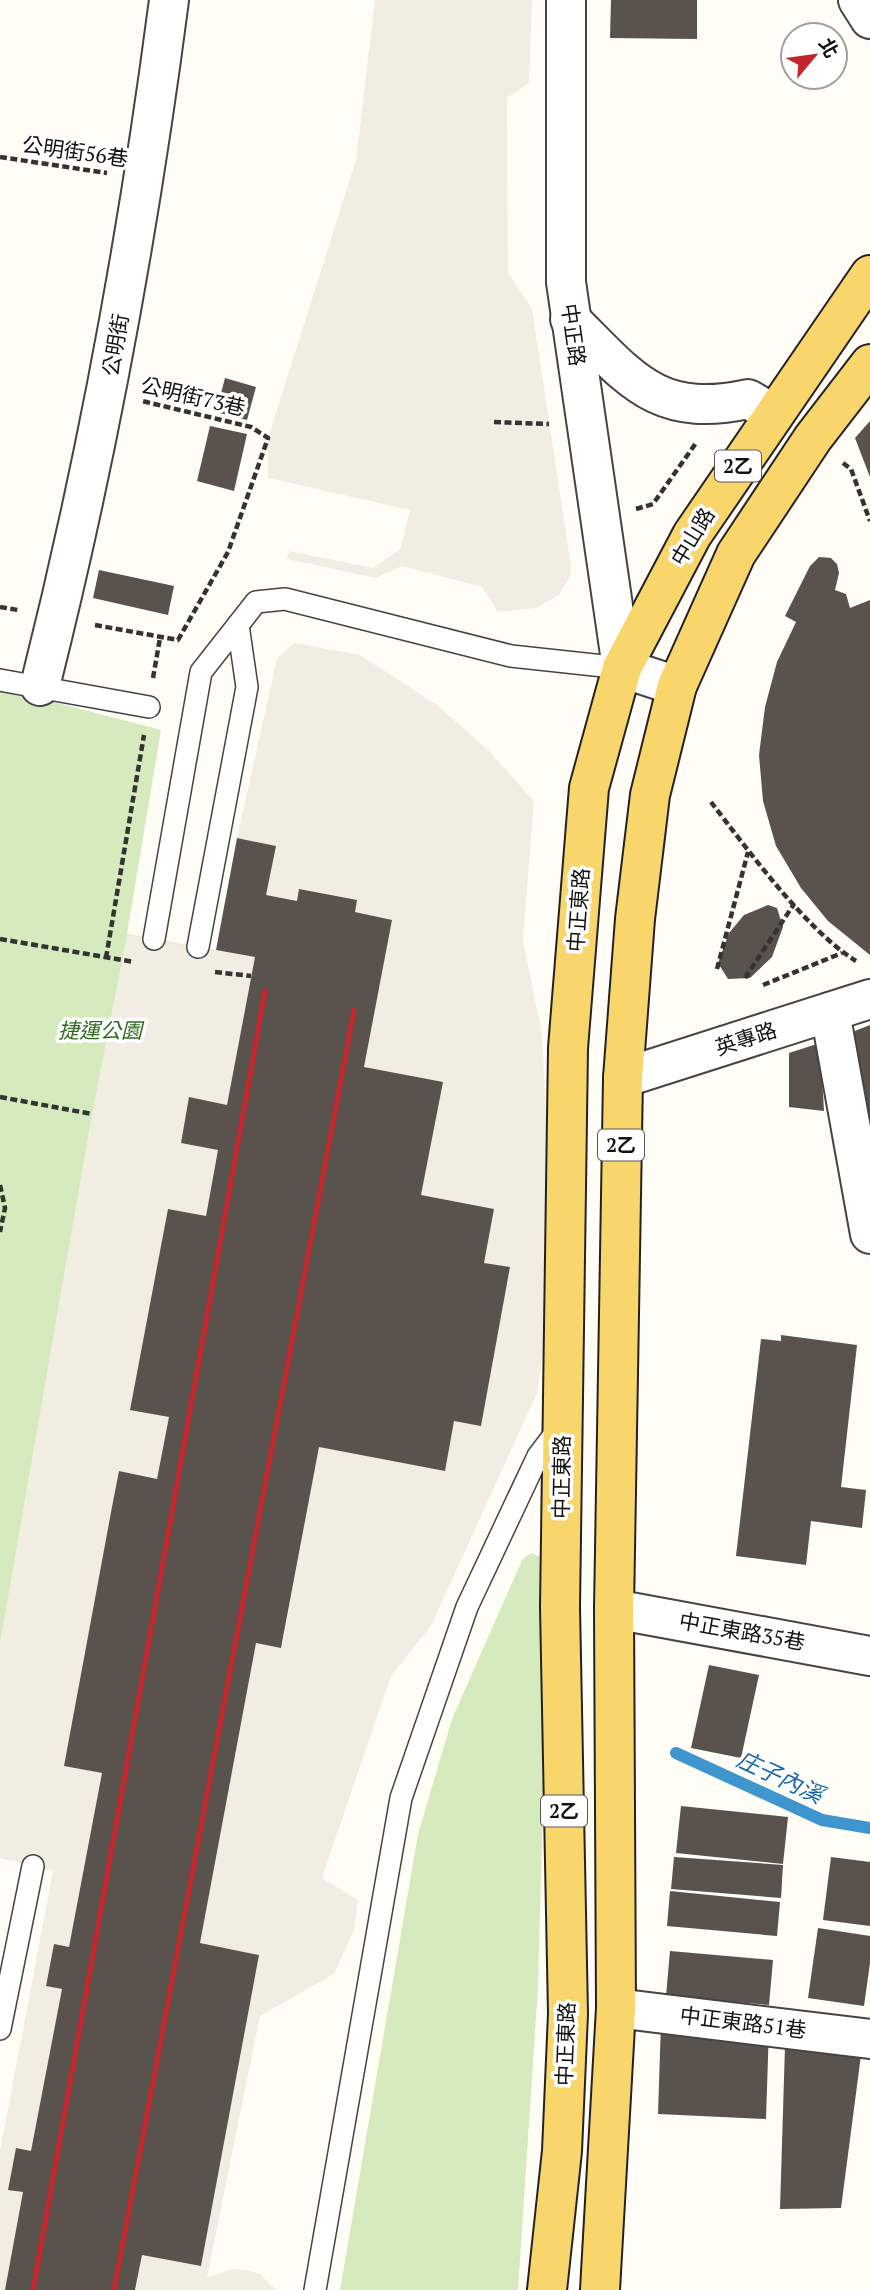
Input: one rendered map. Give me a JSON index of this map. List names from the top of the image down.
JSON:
{
  "streets": {
    "main road": ["2乙", "中山路", "中正東路"],
    "street": [
      "中正路",
      "公明街",
      "英專路",
      "中正東路35巷",
      "中正東路51巷"
    ],
    "path": ["公明街56巷", "公明街73巷"]
  },
  "crossings": [
    ["公明街56巷", "公明街"],
    ["中正路", "中山路"],
    ["中正路", "中正東路"],
    ["公明街", "公明街73巷"],
    ["2乙", "英專路"],
    ["2乙", "中正東路35巷"],
    ["2乙", "中正東路51巷"],
    ["中山路", "中正東路"]
  ],
  "water": ["庄子內溪"],
  "parks": ["捷運公園"],
  "north": "top right"
}
